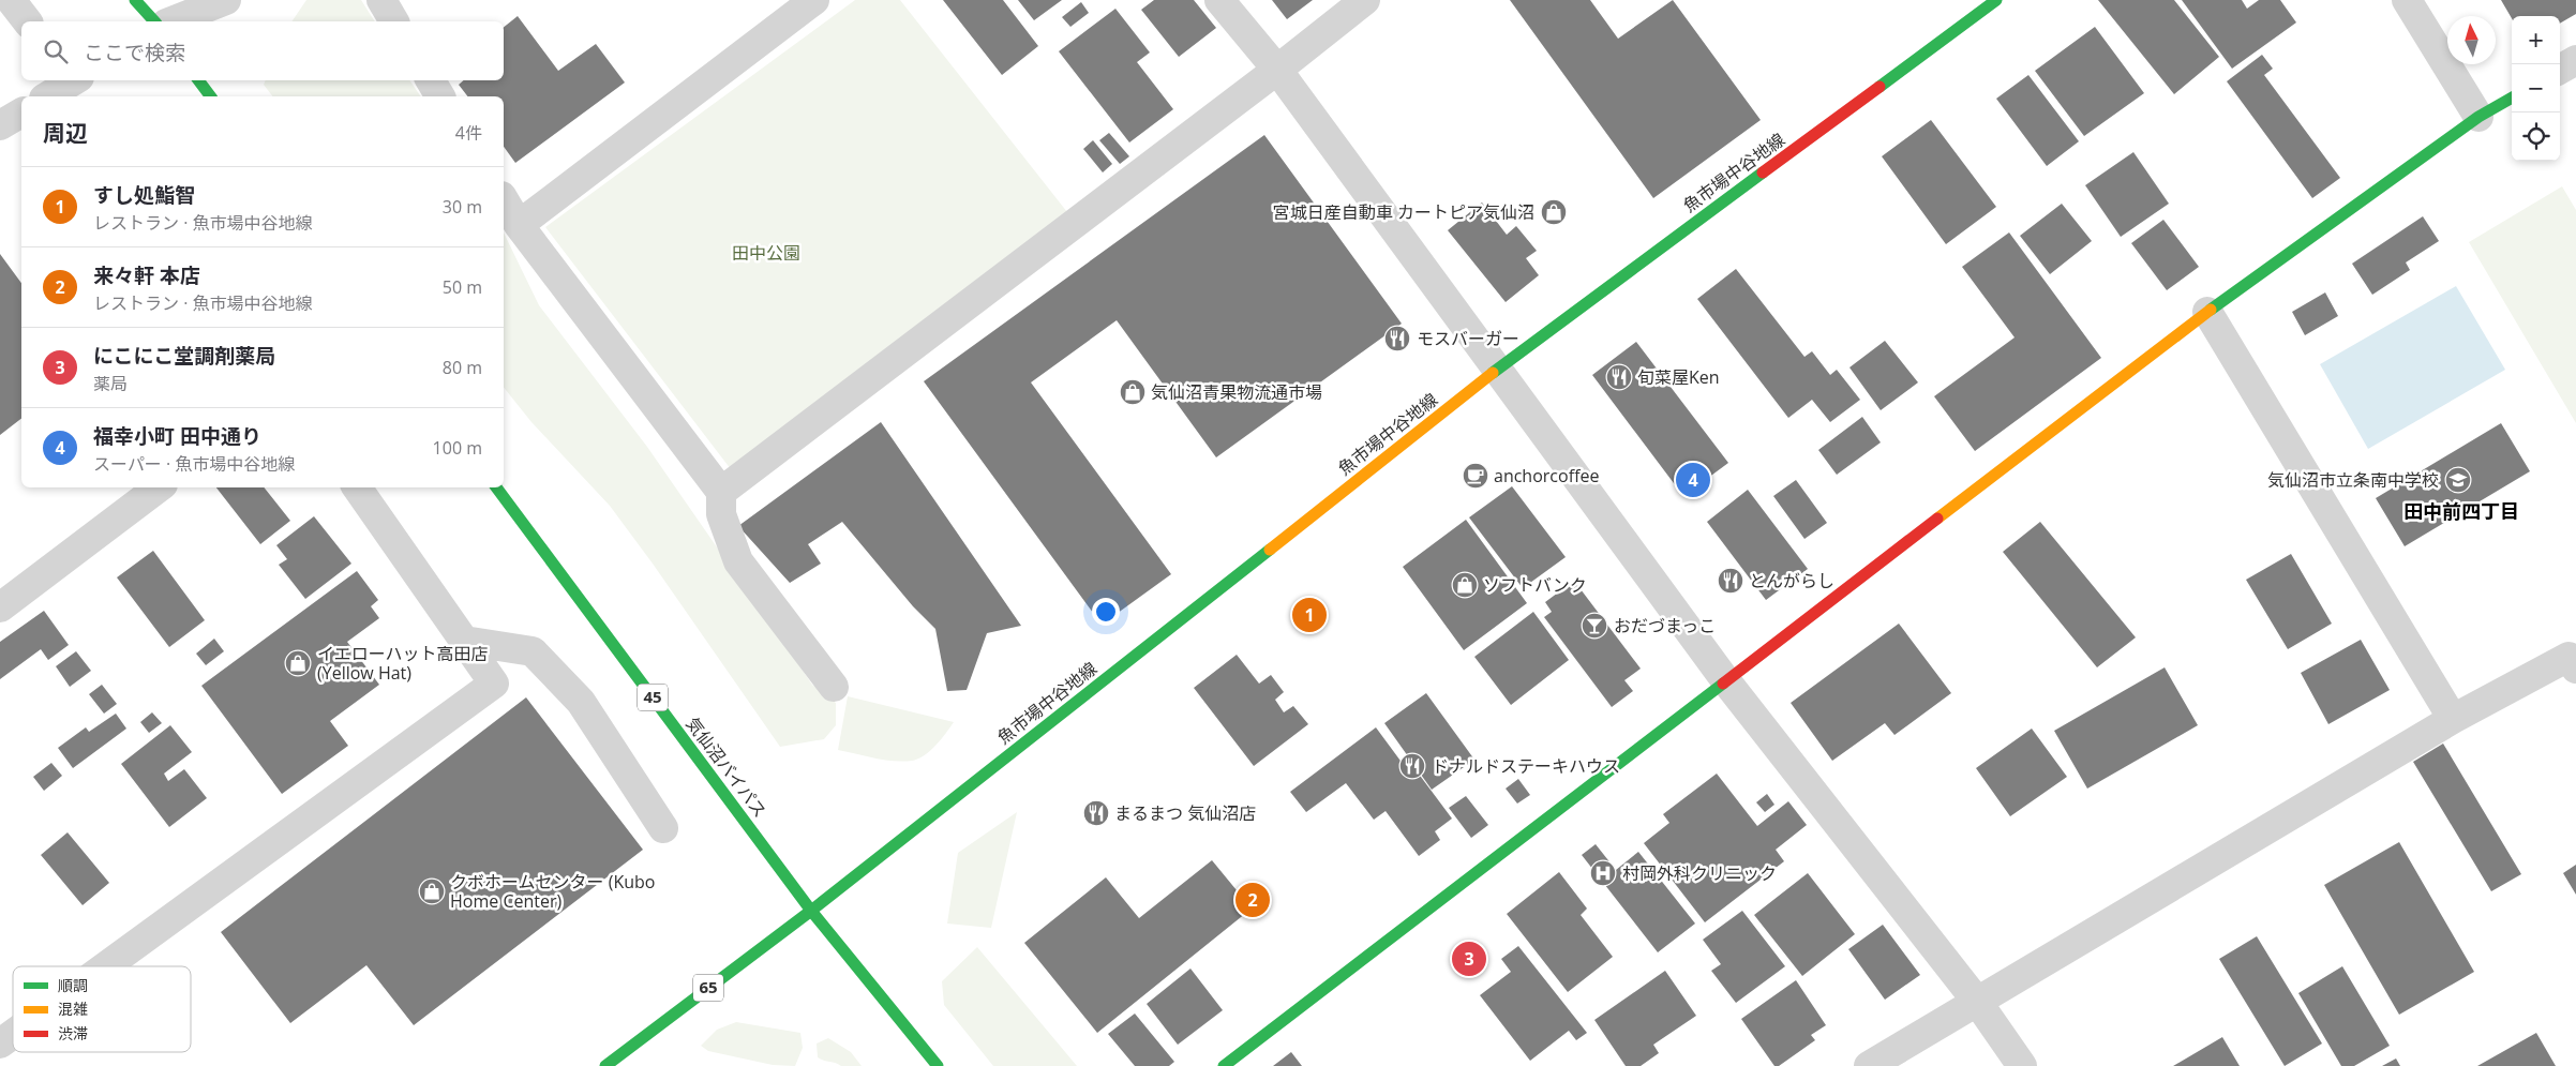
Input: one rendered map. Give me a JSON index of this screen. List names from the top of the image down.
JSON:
{
  "streets": {
    "main road": [
      "魚市場中谷地線",
      "45",
      "気仙沼バイパス",
      "65"
    ]
  },
  "crossings": [
    ["魚市場中谷地線", "気仙沼バイパス"],
    ["魚市場中谷地線", "65"],
    ["気仙沼バイパス", "65"]
  ],
  "districts": ["田中前四丁目"],
  "parks": ["田中公園"],
  "places": {
    "shop": [
      "宮城日産自動車 カートピア気仙沼",
      "気仙沼青果物流通市場",
      "ソフトバンク",
      "イエローハット高田店 (Yellow Hat)",
      "クボホームセンター (Kubo Home Center)"
    ],
    "restaurant": [
      "モスバーガー",
      "旬菜屋Ken",
      "とんがらし",
      "ドナルドステーキハウス",
      "まるまつ 気仙沼店"
    ],
    "cafe": ["anchorcoffee"],
    "school or university": ["気仙沼市立条南中学校"],
    "bar": ["おだづまっこ"],
    "hospital": ["村岡外科クリニック"]
  },
  "legend": ["順調", "混雑", "渋滞"],
  "north": "top",
  "page": {
    "map_buttons": ["+", "−"],
    "search": "ここで検索",
    "heading": ["周辺", "4件"],
    "list": [
      {
        "mark": "1",
        "name": "すし処鮨智",
        "note": "レストラン · 魚市場中谷地線",
        "value": "30 m"
      },
      {
        "mark": "2",
        "name": "来々軒 本店",
        "note": "レストラン · 魚市場中谷地線",
        "value": "50 m"
      },
      {
        "mark": "3",
        "name": "にこにこ堂調剤薬局",
        "note": "薬局",
        "value": "80 m"
      },
      {
        "mark": "4",
        "name": "福幸小町 田中通り",
        "note": "スーパー · 魚市場中谷地線",
        "value": "100 m"
      }
    ],
    "pins": [
      "4",
      "1",
      "2",
      "3"
    ]
  }
}
